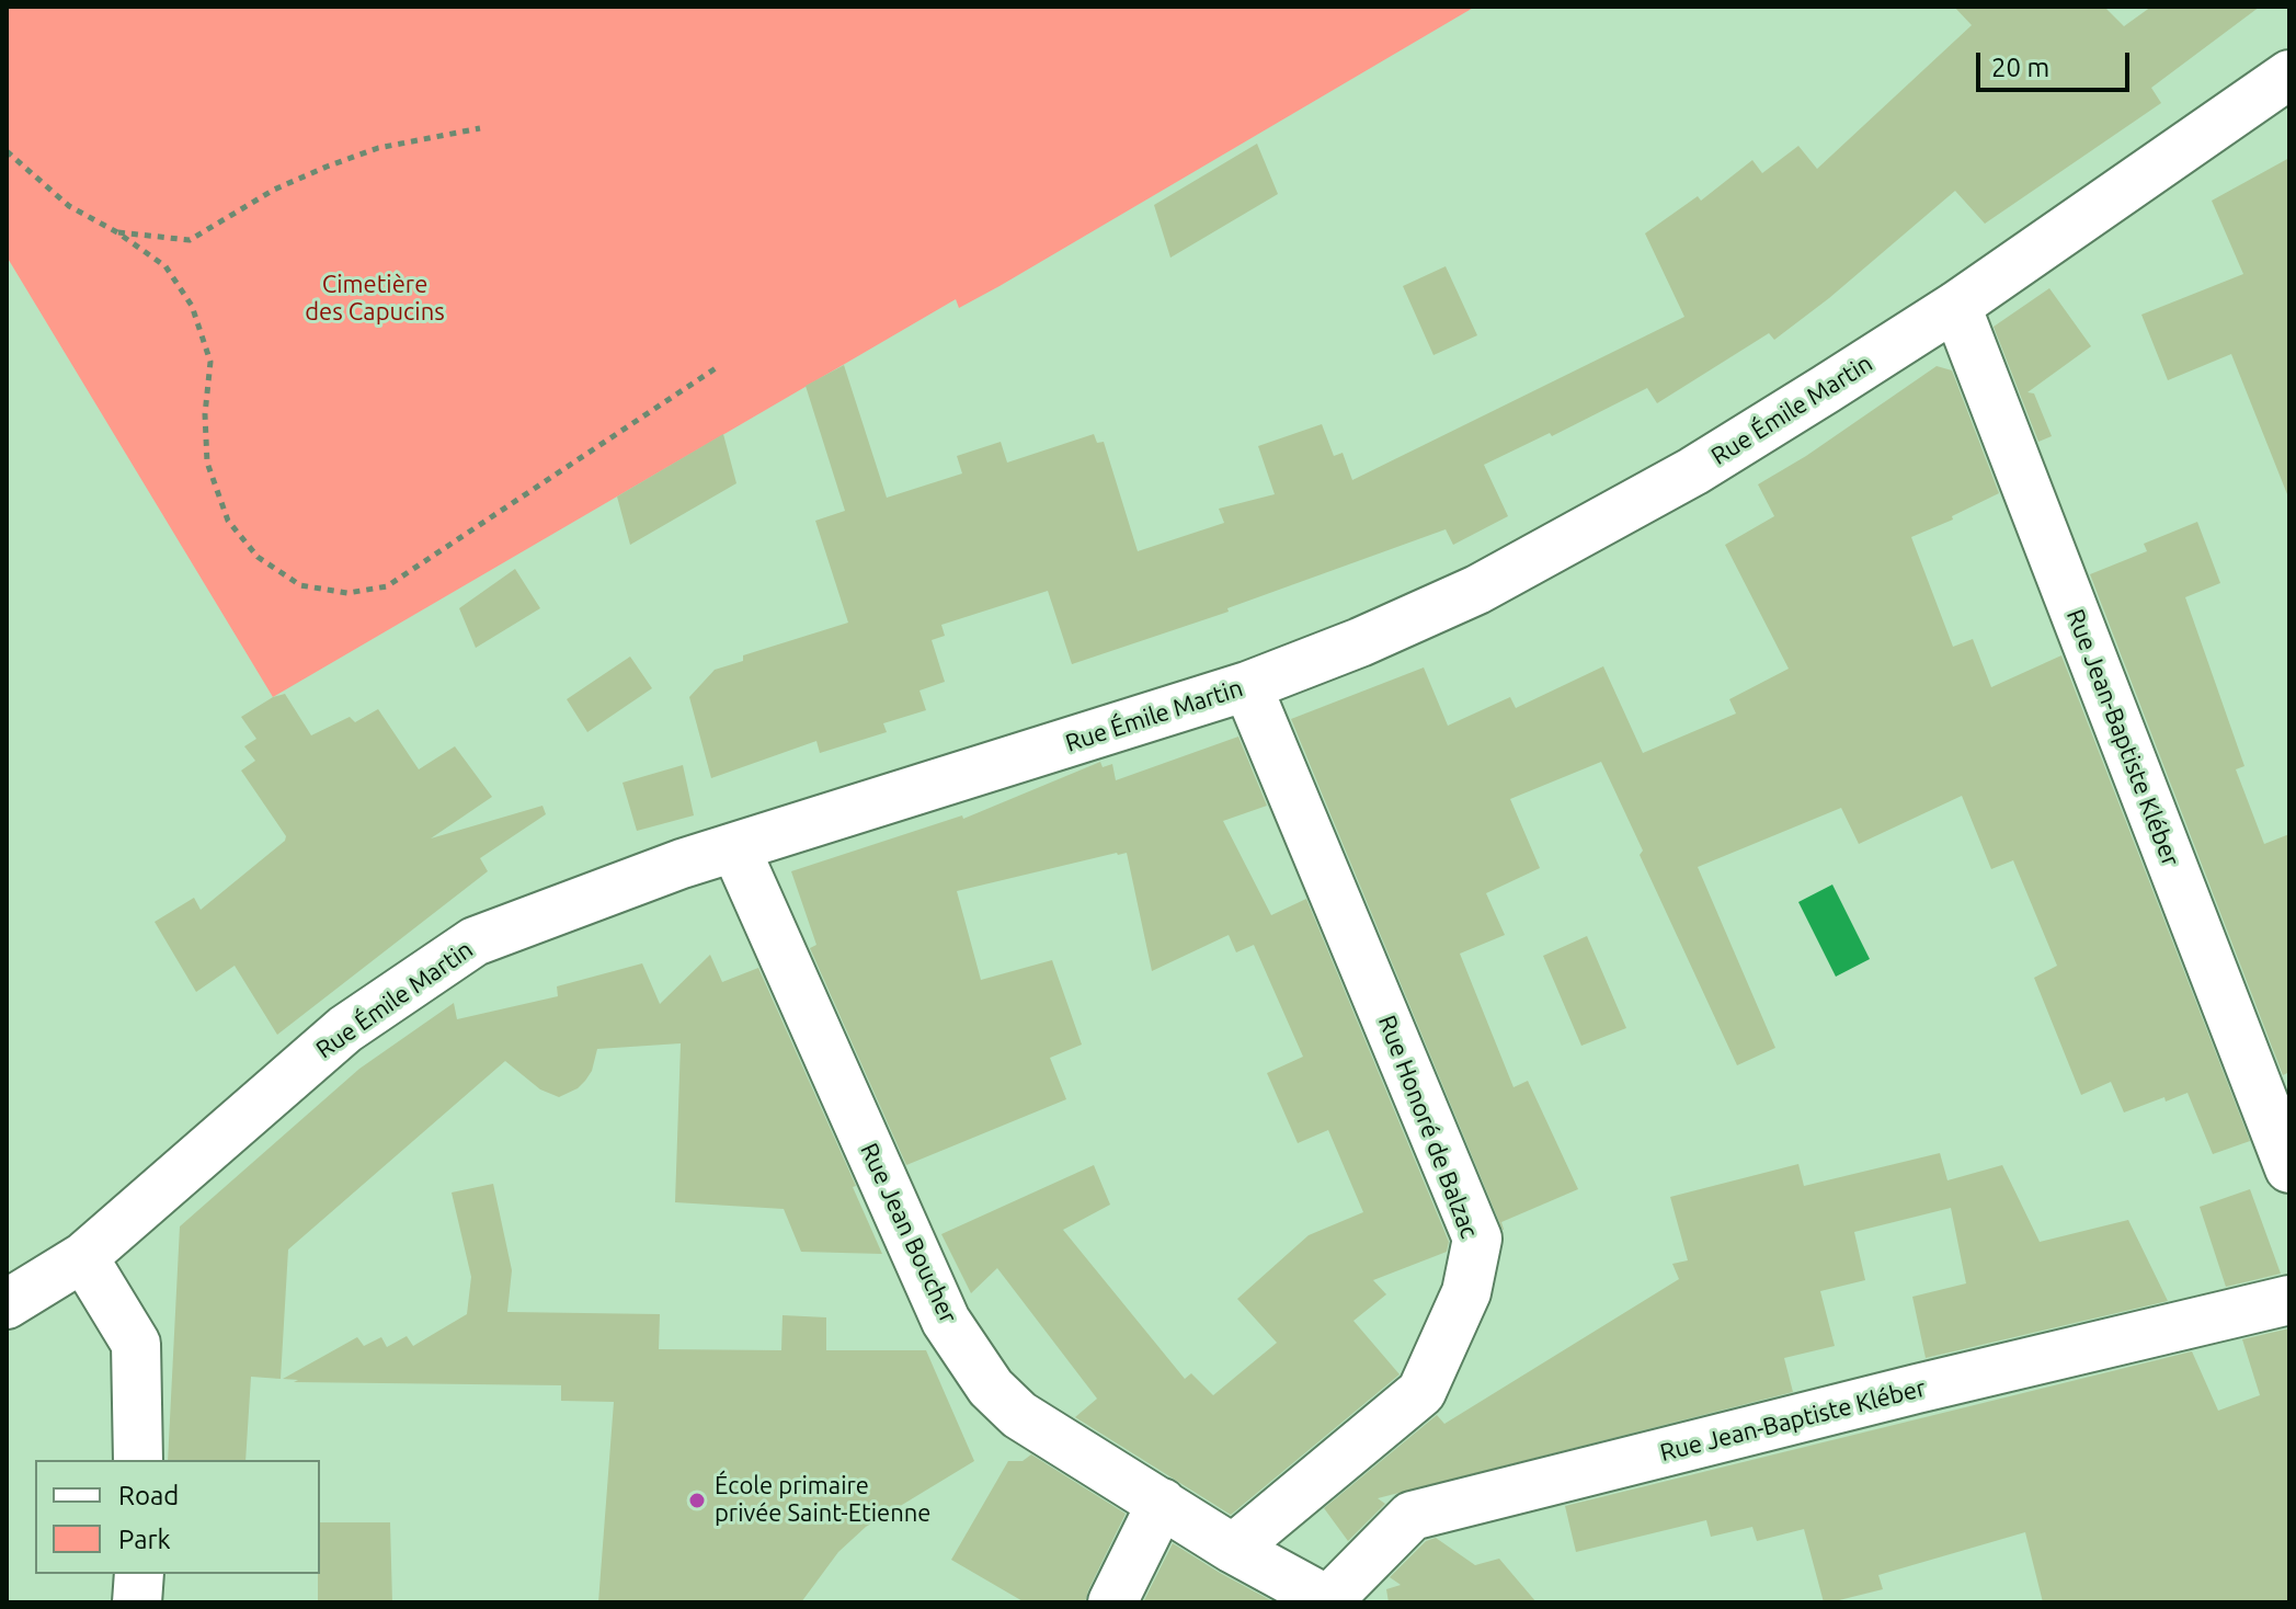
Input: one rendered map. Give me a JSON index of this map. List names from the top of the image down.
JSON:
{
  "streets": {
    "street": [
      "Rue Émile Martin",
      "Rue Jean-Baptiste Kléber",
      "Rue Honoré de Balzac",
      "Rue Jean Boucher"
    ]
  },
  "crossings": [
    ["Rue Émile Martin", "Rue Jean-Baptiste Kléber"],
    ["Rue Émile Martin", "Rue Honoré de Balzac"],
    ["Rue Émile Martin", "Rue Jean Boucher"],
    ["Rue Jean-Baptiste Kléber", "Rue Jean Boucher"],
    ["Rue Honoré de Balzac", "Rue Jean Boucher"]
  ],
  "parks": ["Cimetière des Capucins"],
  "places": ["École primaire privée Saint-Etienne"],
  "legend": ["Road", "Park"],
  "scale_bar": "20 m"
}
